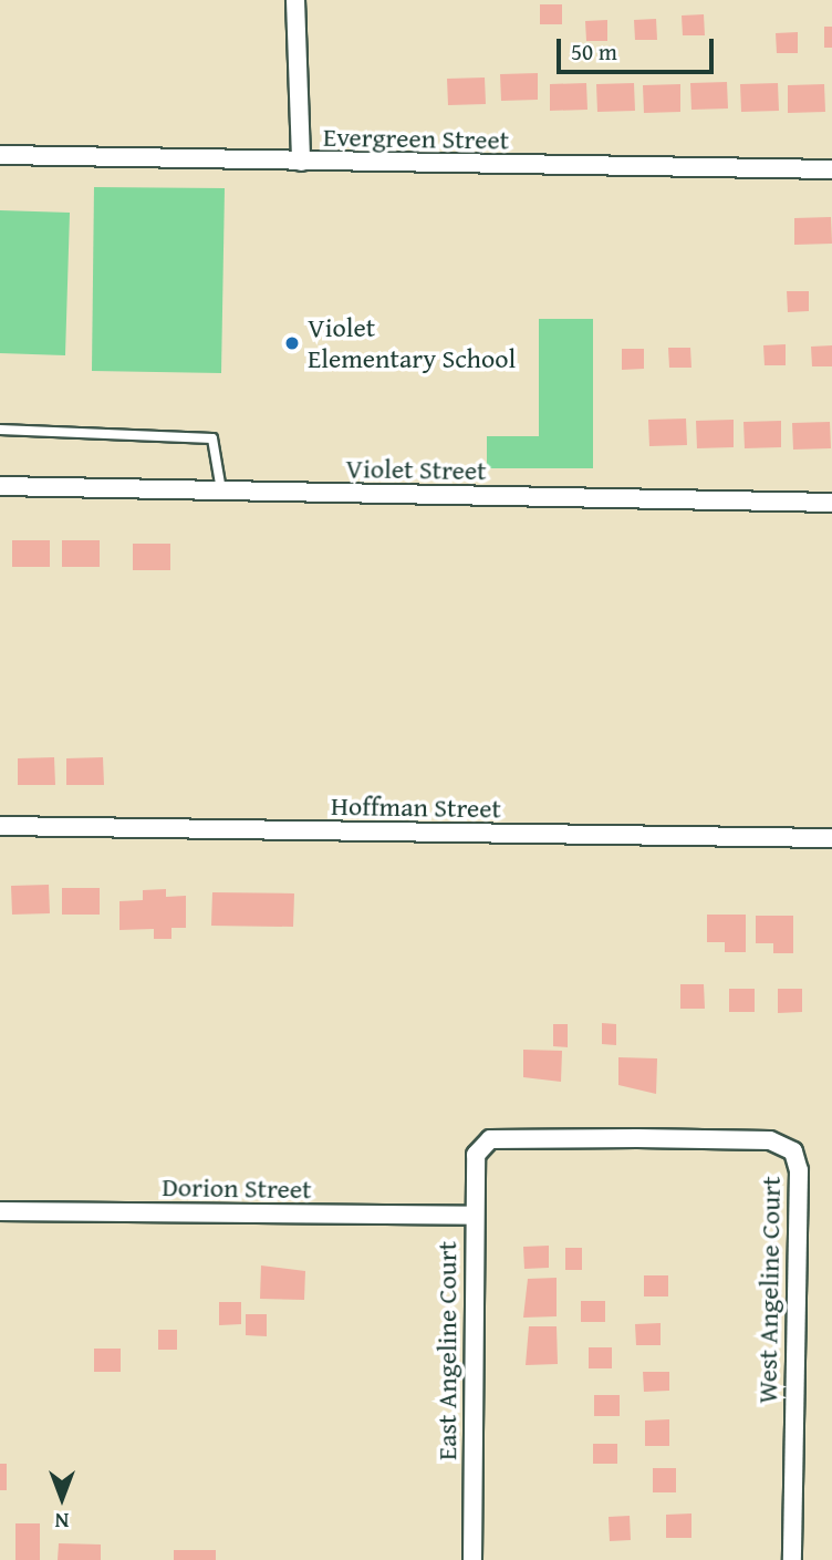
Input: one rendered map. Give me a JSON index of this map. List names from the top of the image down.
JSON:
{
  "streets": {
    "street": [
      "Evergreen Street",
      "Violet Street",
      "Hoffman Street",
      "Dorion Street",
      "West Angeline Court",
      "East Angeline Court"
    ]
  },
  "crossings": [
    ["Dorion Street", "East Angeline Court"],
    ["West Angeline Court", "East Angeline Court"]
  ],
  "places": ["Violet Elementary School"],
  "scale_bar": "50 m",
  "north": "bottom"
}
